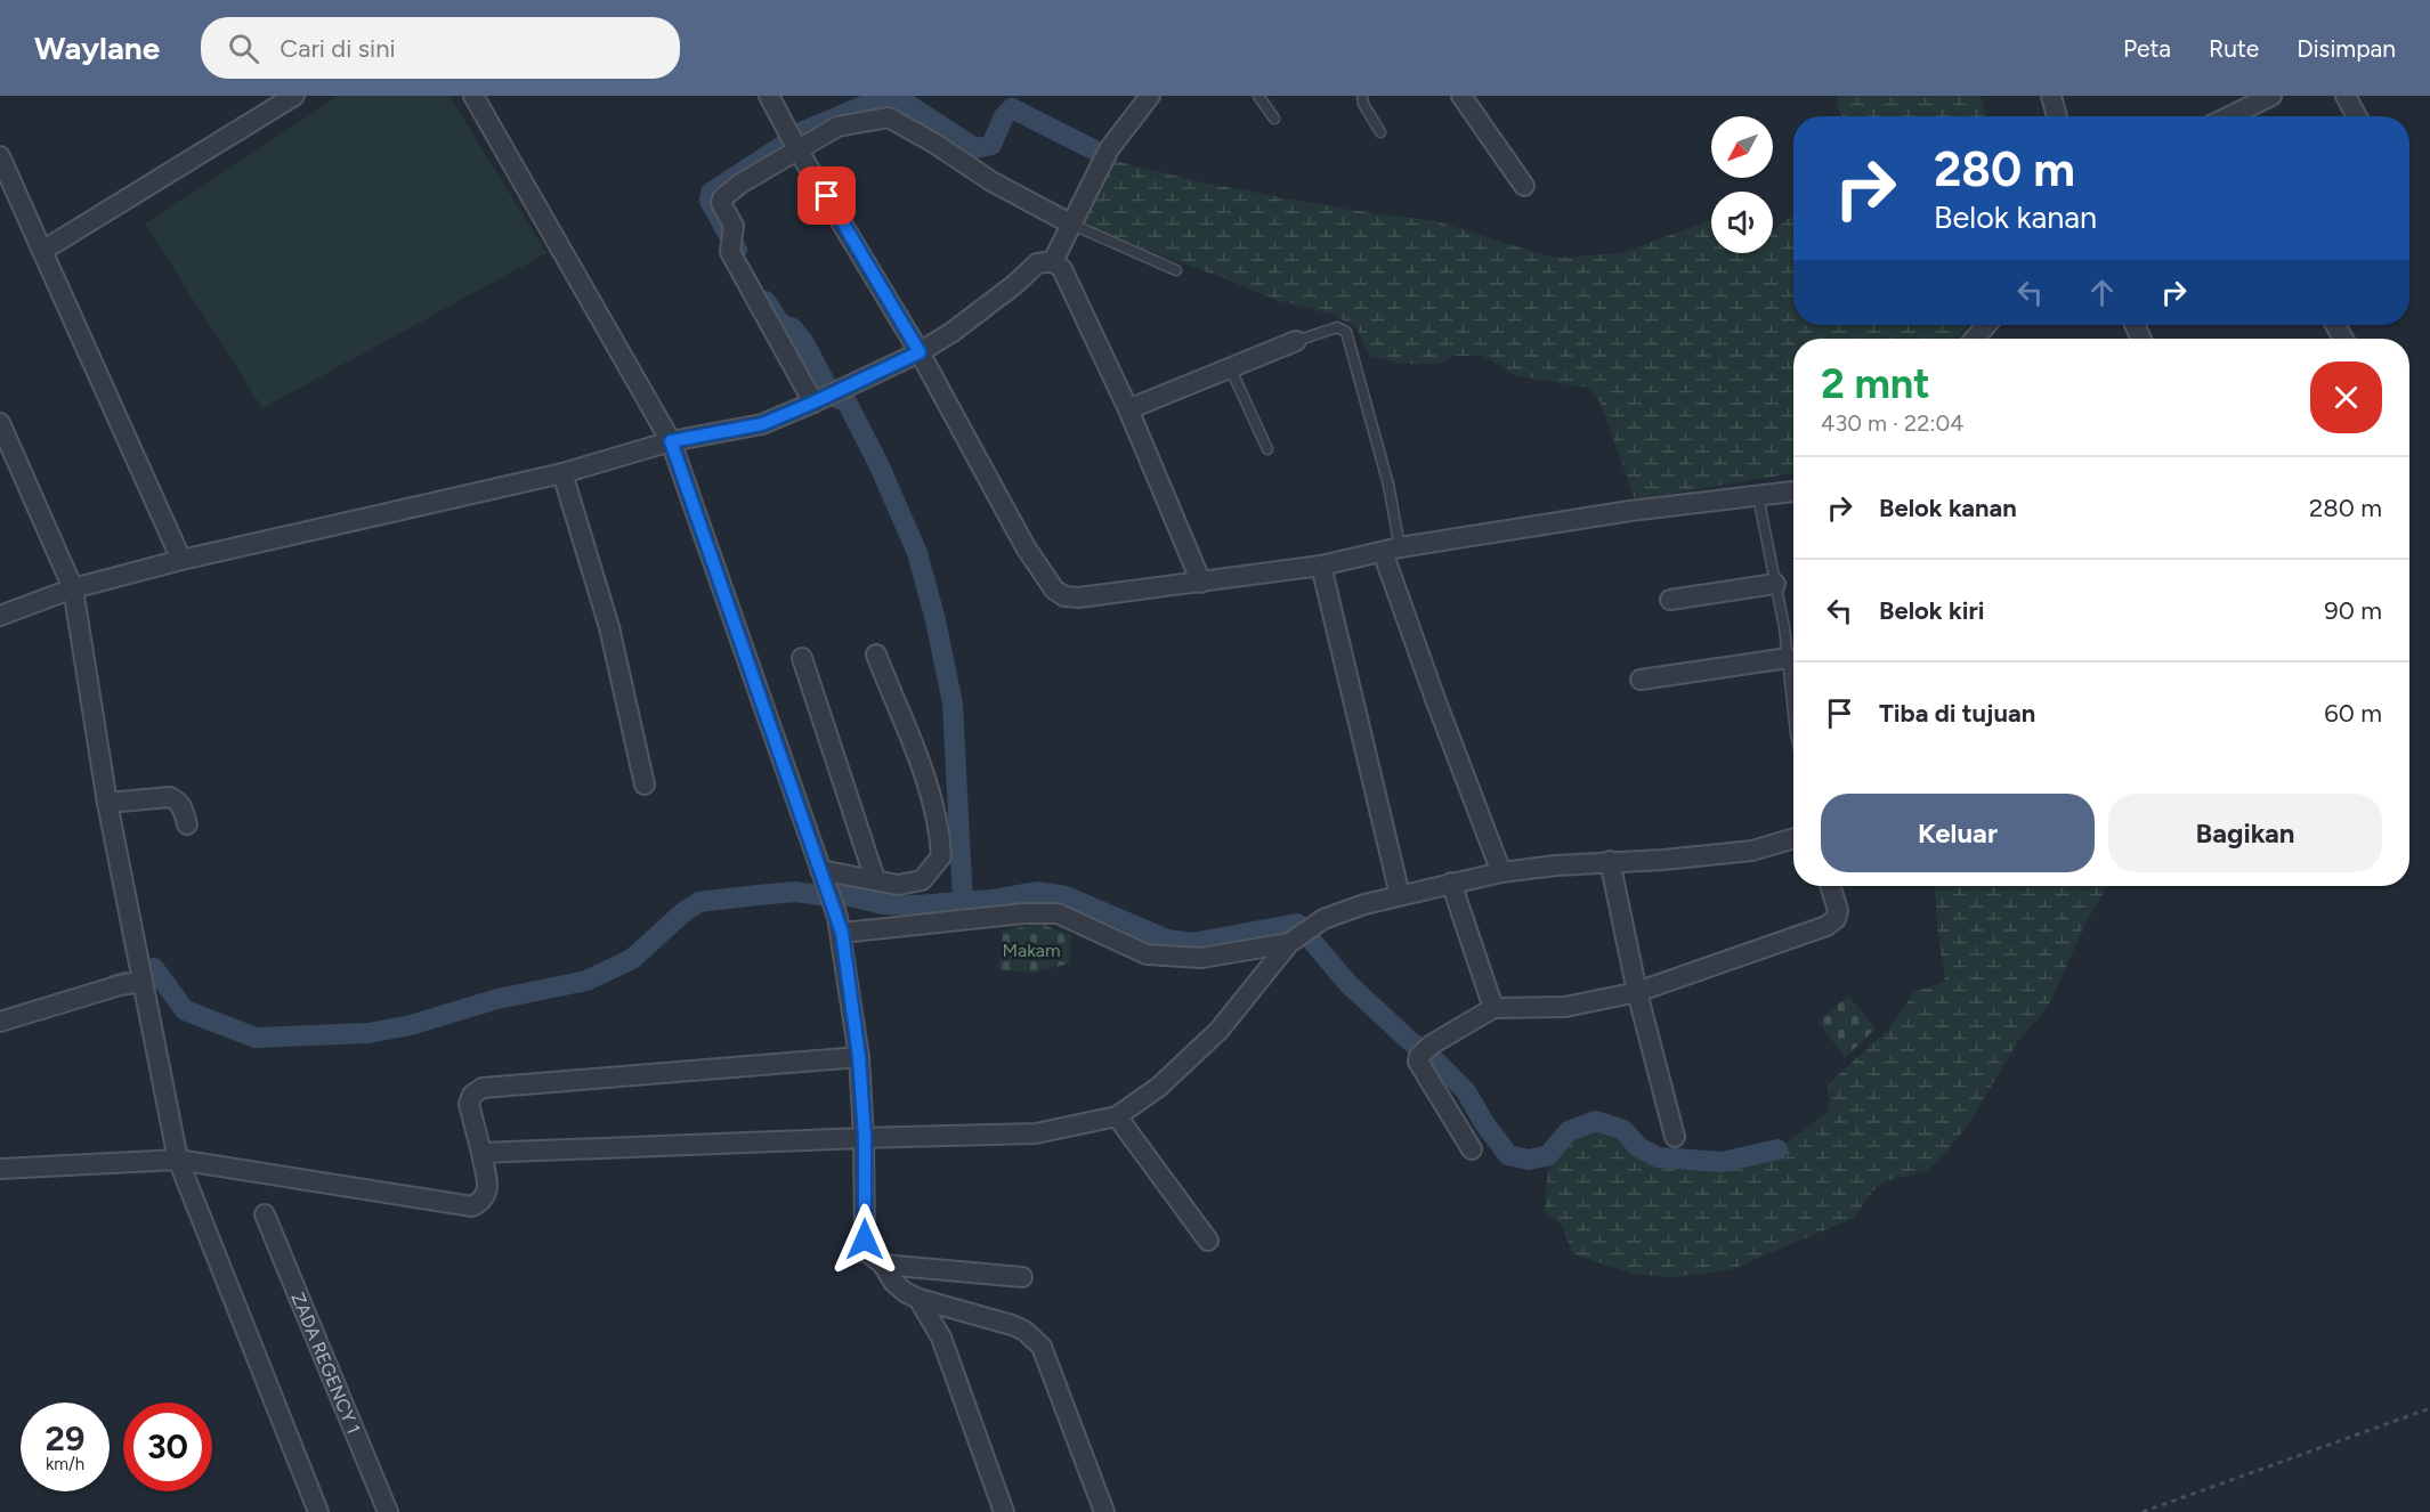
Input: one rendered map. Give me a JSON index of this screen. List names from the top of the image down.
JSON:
{
  "streets": {
    "street": ["ZADA REGENCY 1"]
  },
  "parks": ["Makam"],
  "north": "bottom left",
  "page": {
    "header": "Waylane",
    "search": "Cari di sini",
    "nav": ["Peta", "Rute", "Disimpan"],
    "turn": ["280 m", "Belok kanan"],
    "heading": ["2 mnt", "430 m · 22:04"],
    "list": [
      {
        "name": "Belok kanan",
        "value": "280 m"
      },
      {
        "name": "Belok kiri",
        "value": "90 m"
      },
      {
        "name": "Tiba di tujuan",
        "value": "60 m"
      }
    ],
    "buttons": ["Keluar", "Bagikan"],
    "speed": "29 km/h",
    "limit": "30"
  }
}
